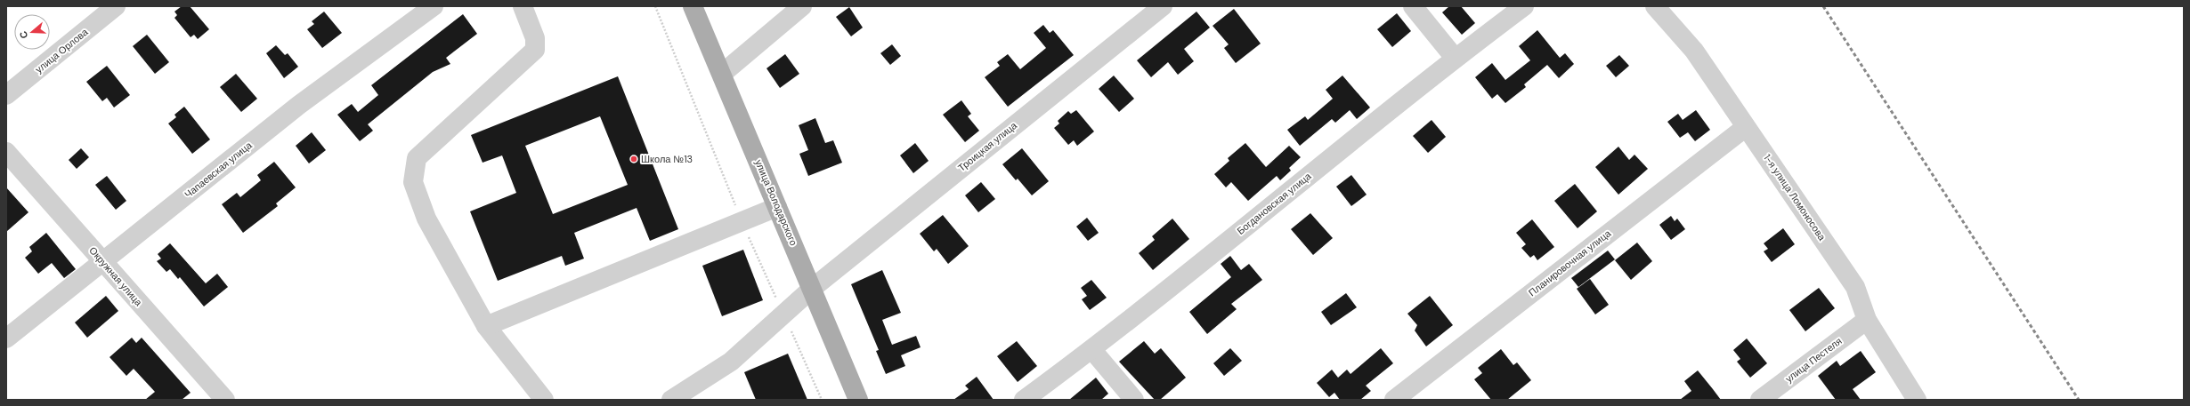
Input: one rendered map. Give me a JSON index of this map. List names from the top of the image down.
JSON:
{
  "streets": {
    "main road": ["улица Володарского"],
    "street": [
      "улица Орлова",
      "Троицкая улица",
      "Чапаевская улица",
      "1-я улица Ломоносова",
      "Богдановская улица",
      "Планировочная улица",
      "Окружная улица",
      "улица Пестеля"
    ]
  },
  "crossings": [
    ["Троицкая улица", "улица Володарского"],
    ["Чапаевская улица", "Окружная улица"],
    ["1-я улица Ломоносова", "Планировочная улица"],
    ["1-я улица Ломоносова", "улица Пестеля"]
  ],
  "places": ["Школа №13"],
  "north": "left"
}
